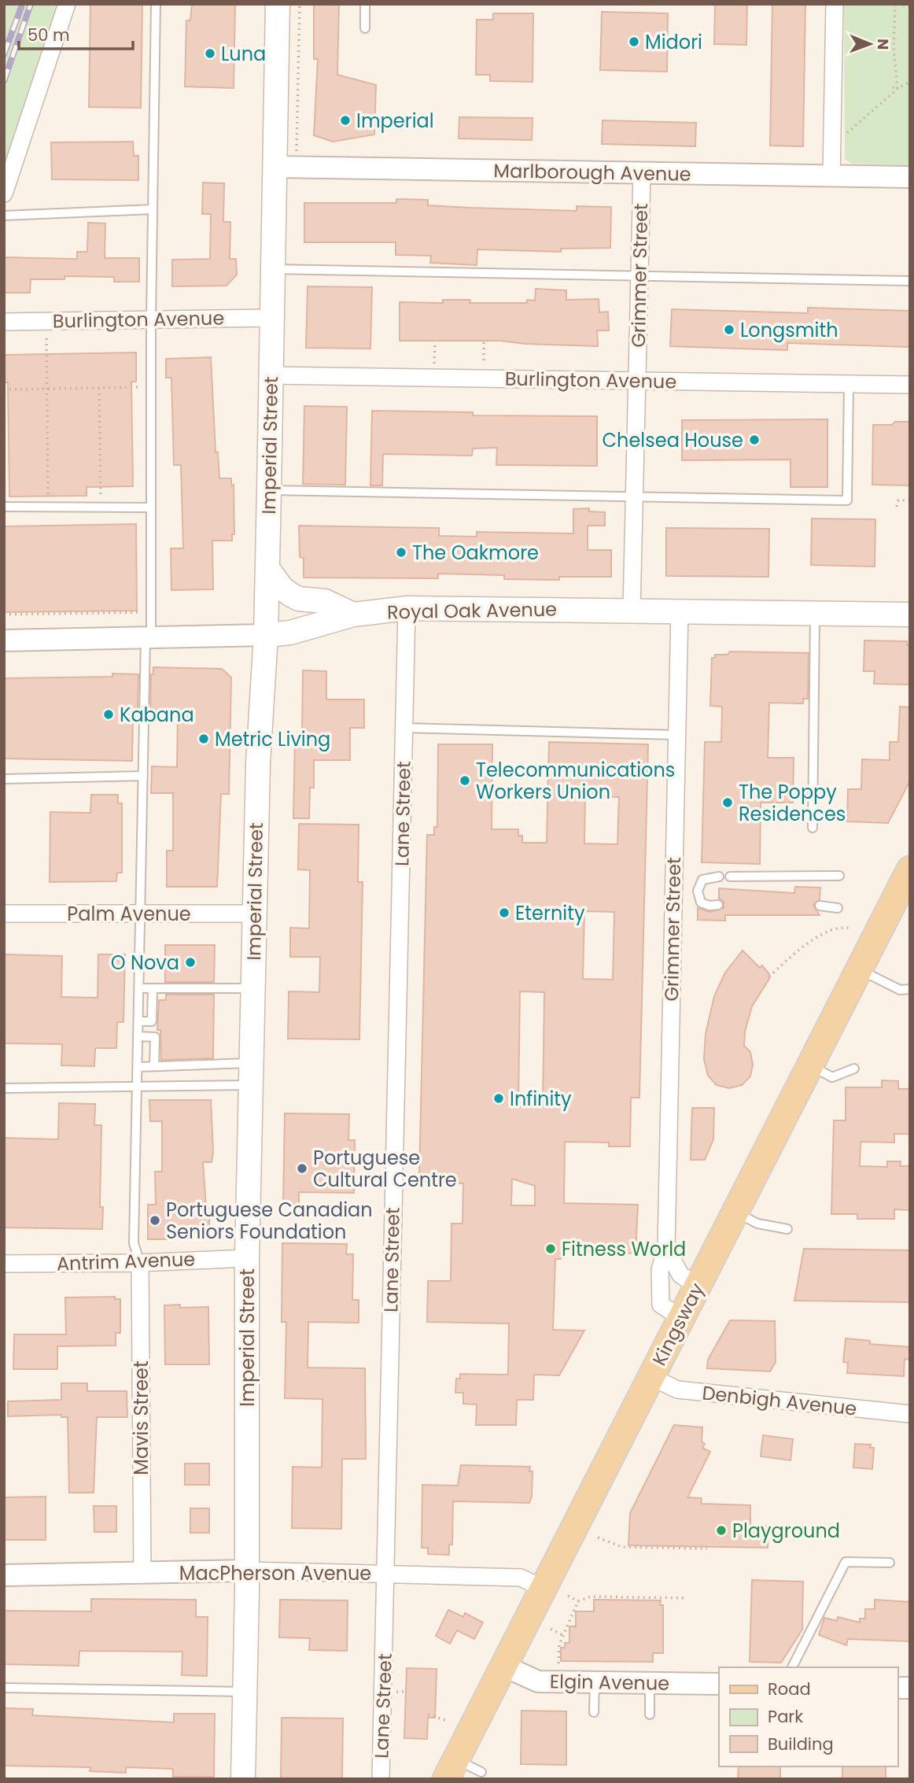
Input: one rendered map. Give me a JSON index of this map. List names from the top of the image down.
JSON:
{
  "streets": {
    "main road": ["Imperial Street", "Royal Oak Avenue", "Kingsway"],
    "street": [
      "Marlborough Avenue",
      "Grimmer Street",
      "Burlington Avenue",
      "Lane Street",
      "Palm Avenue",
      "Antrim Avenue",
      "Denbigh Avenue",
      "Mavis Street",
      "MacPherson Avenue",
      "Elgin Avenue"
    ]
  },
  "crossings": [
    ["Marlborough Avenue", "Grimmer Street"],
    ["Marlborough Avenue", "Imperial Street"],
    ["Grimmer Street", "Burlington Avenue"],
    ["Grimmer Street", "Royal Oak Avenue"],
    ["Grimmer Street", "Kingsway"],
    ["Burlington Avenue", "Imperial Street"],
    ["Imperial Street", "Royal Oak Avenue"],
    ["Imperial Street", "Palm Avenue"],
    ["Imperial Street", "Antrim Avenue"],
    ["Imperial Street", "MacPherson Avenue"],
    ["Royal Oak Avenue", "Lane Street"],
    ["Lane Street", "MacPherson Avenue"],
    ["Antrim Avenue", "Mavis Street"],
    ["Kingsway", "Denbigh Avenue"],
    ["Kingsway", "MacPherson Avenue"],
    ["Kingsway", "Elgin Avenue"],
    ["Mavis Street", "MacPherson Avenue"]
  ],
  "places": [
    "Midori",
    "Luna",
    "Imperial",
    "Longsmith",
    "Chelsea House",
    "The Oakmore",
    "Kabana",
    "Metric Living",
    "Telecommunications Workers Union",
    "The Poppy Residences",
    "Eternity",
    "O Nova",
    "Infinity",
    "Portuguese Cultural Centre",
    "Portuguese Canadian Seniors Foundation",
    "Fitness World",
    "Playground"
  ],
  "legend": ["Road", "Park", "Building"],
  "scale_bar": "50 m",
  "north": "right"
}
